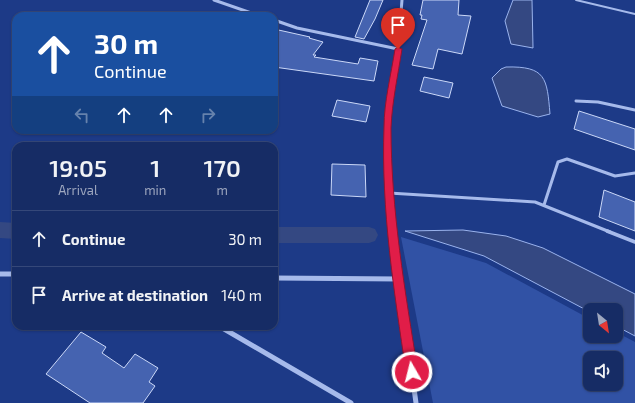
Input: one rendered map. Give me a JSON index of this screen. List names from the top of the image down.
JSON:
{
  "north": "bottom right",
  "page": {
    "turn": ["30 m", "Continue"],
    "eta": [
      "19:05",
      "Arrival",
      "1",
      "min",
      "170",
      "m"
    ],
    "list": [
      {
        "name": "Continue",
        "value": "30 m"
      },
      {
        "name": "Arrive at destination",
        "value": "140 m"
      }
    ]
  }
}
